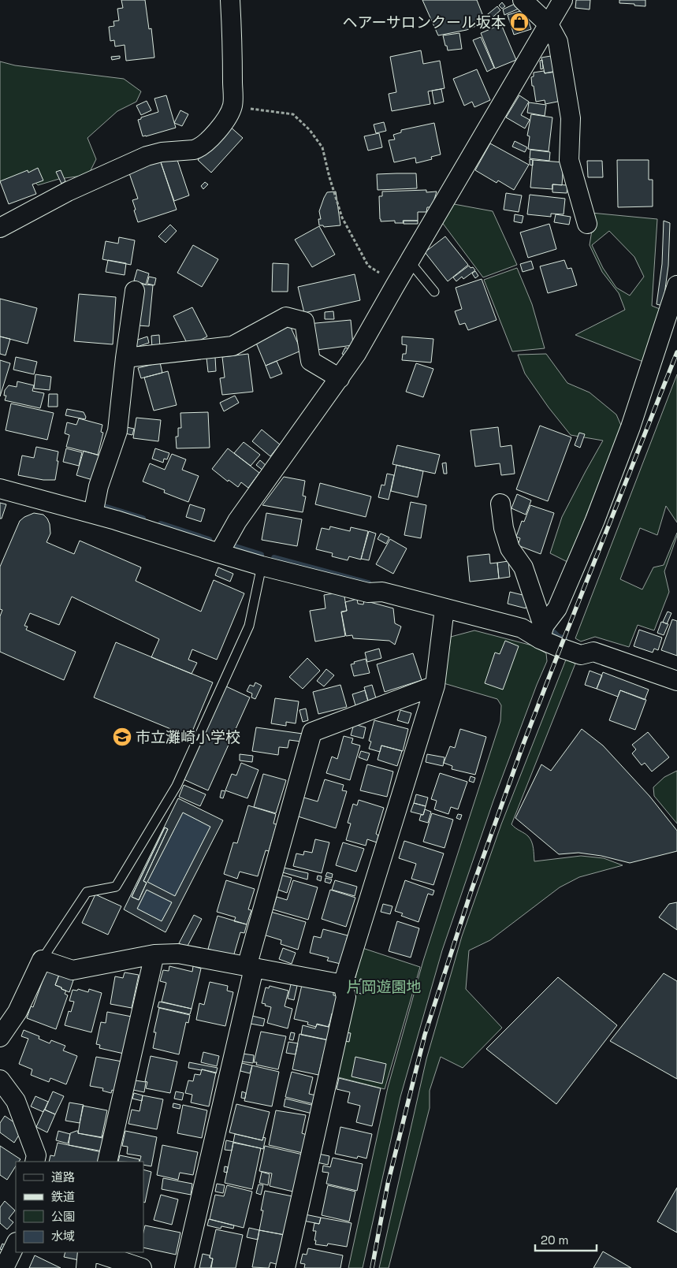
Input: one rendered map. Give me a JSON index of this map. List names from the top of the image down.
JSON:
{
  "parks": ["片岡遊園地"],
  "places": {
    "shop": ["ヘアーサロンクール坂本"],
    "school or university": ["市立灘崎小学校"]
  },
  "legend": [
    "道路",
    "鉄道",
    "公園",
    "水域"
  ],
  "scale_bar": "20 m"
}
